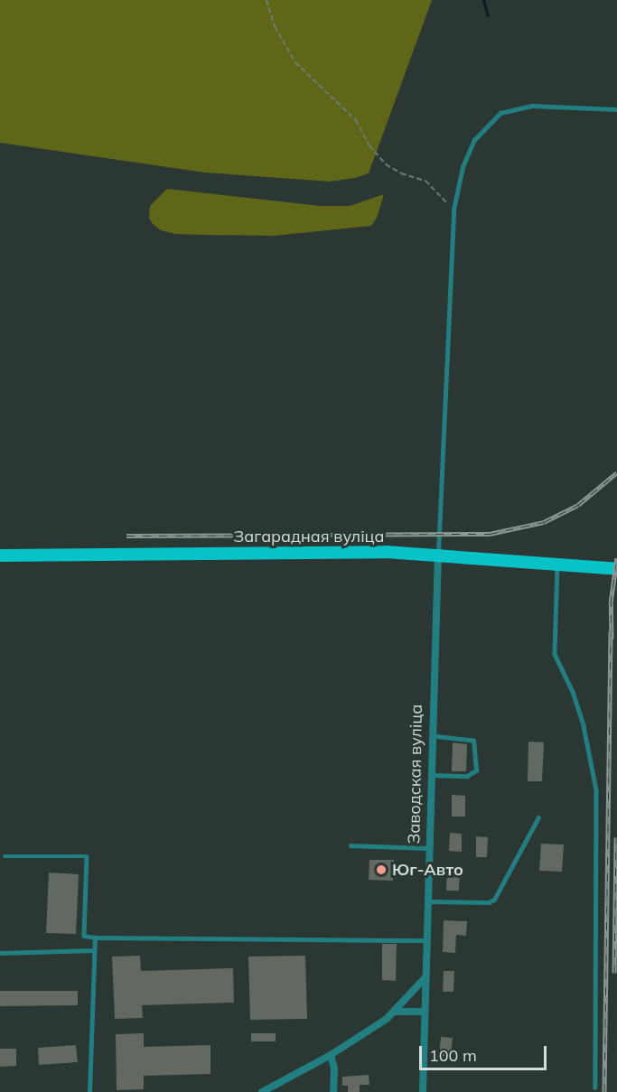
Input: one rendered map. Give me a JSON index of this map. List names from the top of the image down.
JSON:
{
  "streets": {
    "main road": ["Загарадная вуліца"],
    "street": ["Заводская вуліца"]
  },
  "crossings": [
    ["Загарадная вуліца", "Заводская вуліца"]
  ],
  "places": ["Юг-Авто"],
  "scale_bar": "100 m"
}
